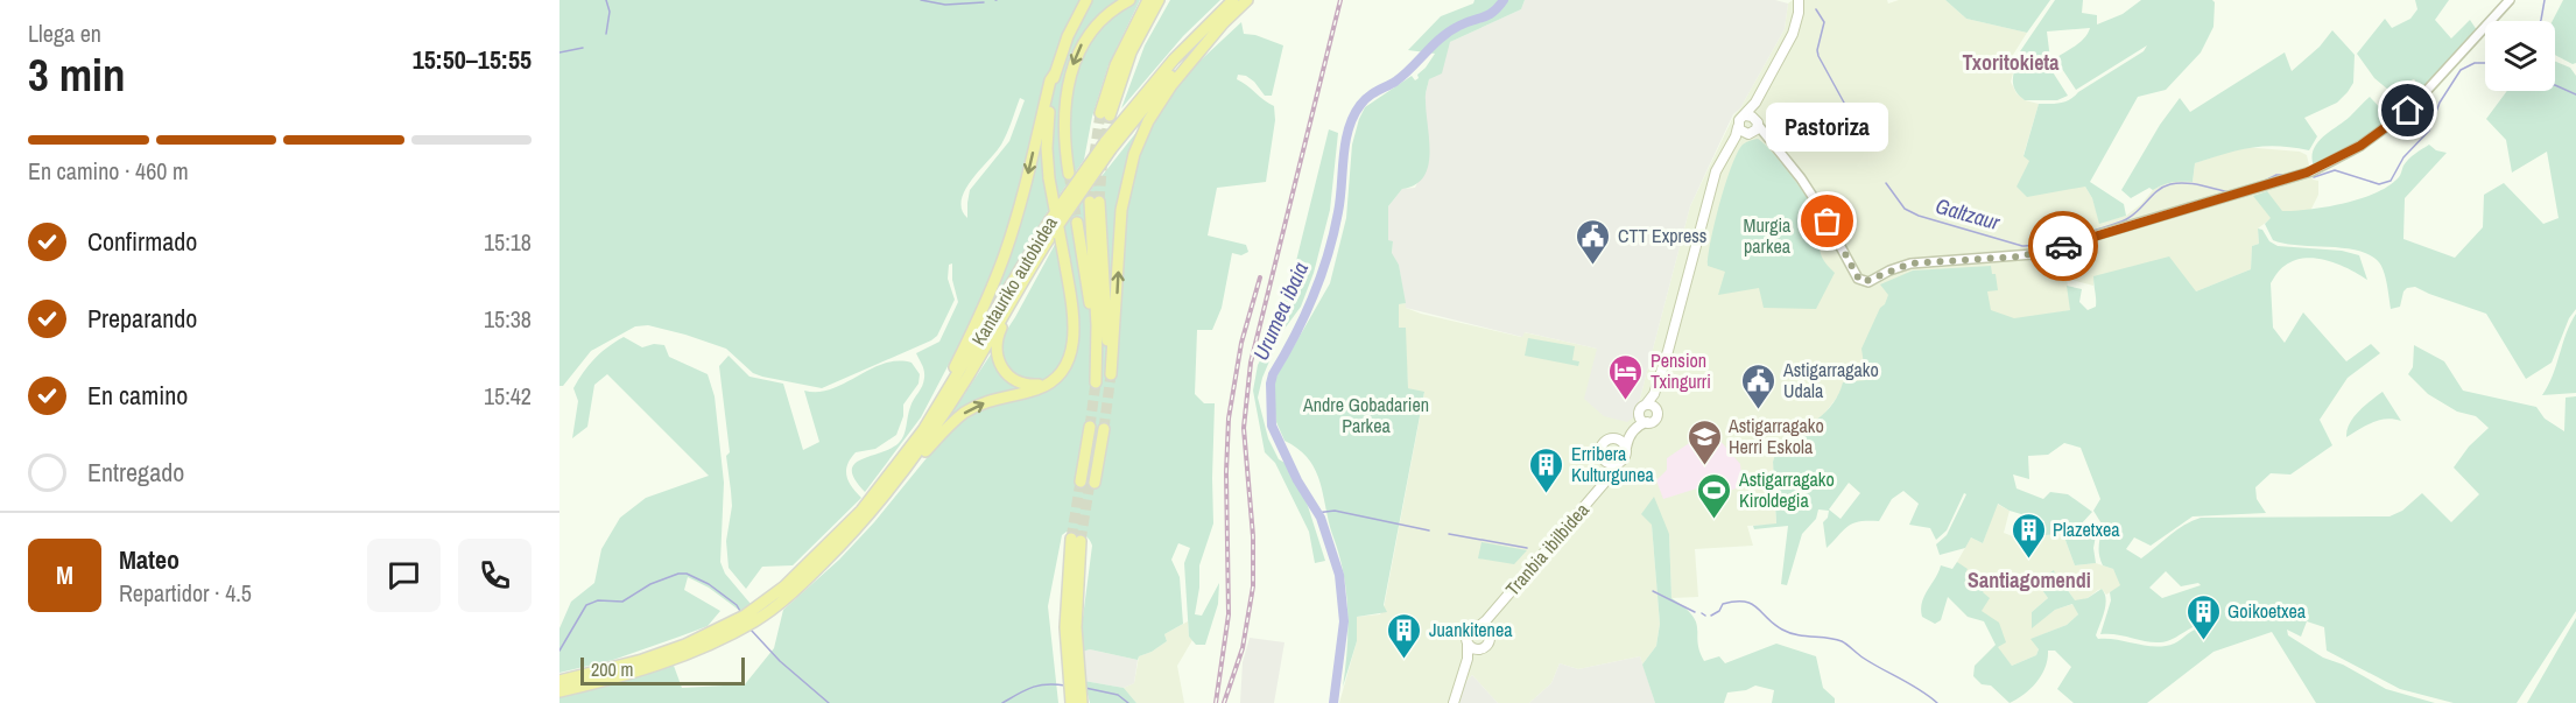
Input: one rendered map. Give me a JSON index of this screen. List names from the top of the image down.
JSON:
{
  "streets": {
    "highway": ["Kantauriko autobidea"],
    "main road": ["Tranbia ibilbidea"]
  },
  "districts": ["Txoritokieta", "Santiagomendi"],
  "water": ["Galtzaur", "Urumea ibaia"],
  "parks": ["Murgia parkea", "Andre Gobadarien Parkea"],
  "places": {
    "other": ["Pastoriza"],
    "public building": ["CTT Express", "Astigarragako Udala"],
    "hotel": ["Pension Txingurri"],
    "school or university": ["Astigarragako Herri Eskola"],
    "building": [
      "Erribera Kulturgunea",
      "Plazetxea",
      "Goikoetxea",
      "Juankitenea"
    ],
    "sports": ["Astigarragako Kiroldegia"]
  },
  "scale_bar": "200 m",
  "page": {
    "heading": ["3 min", "Llega en", "15:50–15:55"],
    "panel": ["Mateo", "Repartidor · 4.5"],
    "bubble": "Pastoriza",
    "bar": "En camino · 460 m",
    "list": [
      ["Confirmado", "15:18"],
      ["Preparando", "15:38"],
      ["En camino", "15:42"],
      "Entregado"
    ],
    "round": "M",
    "scale": "200 m"
  }
}
